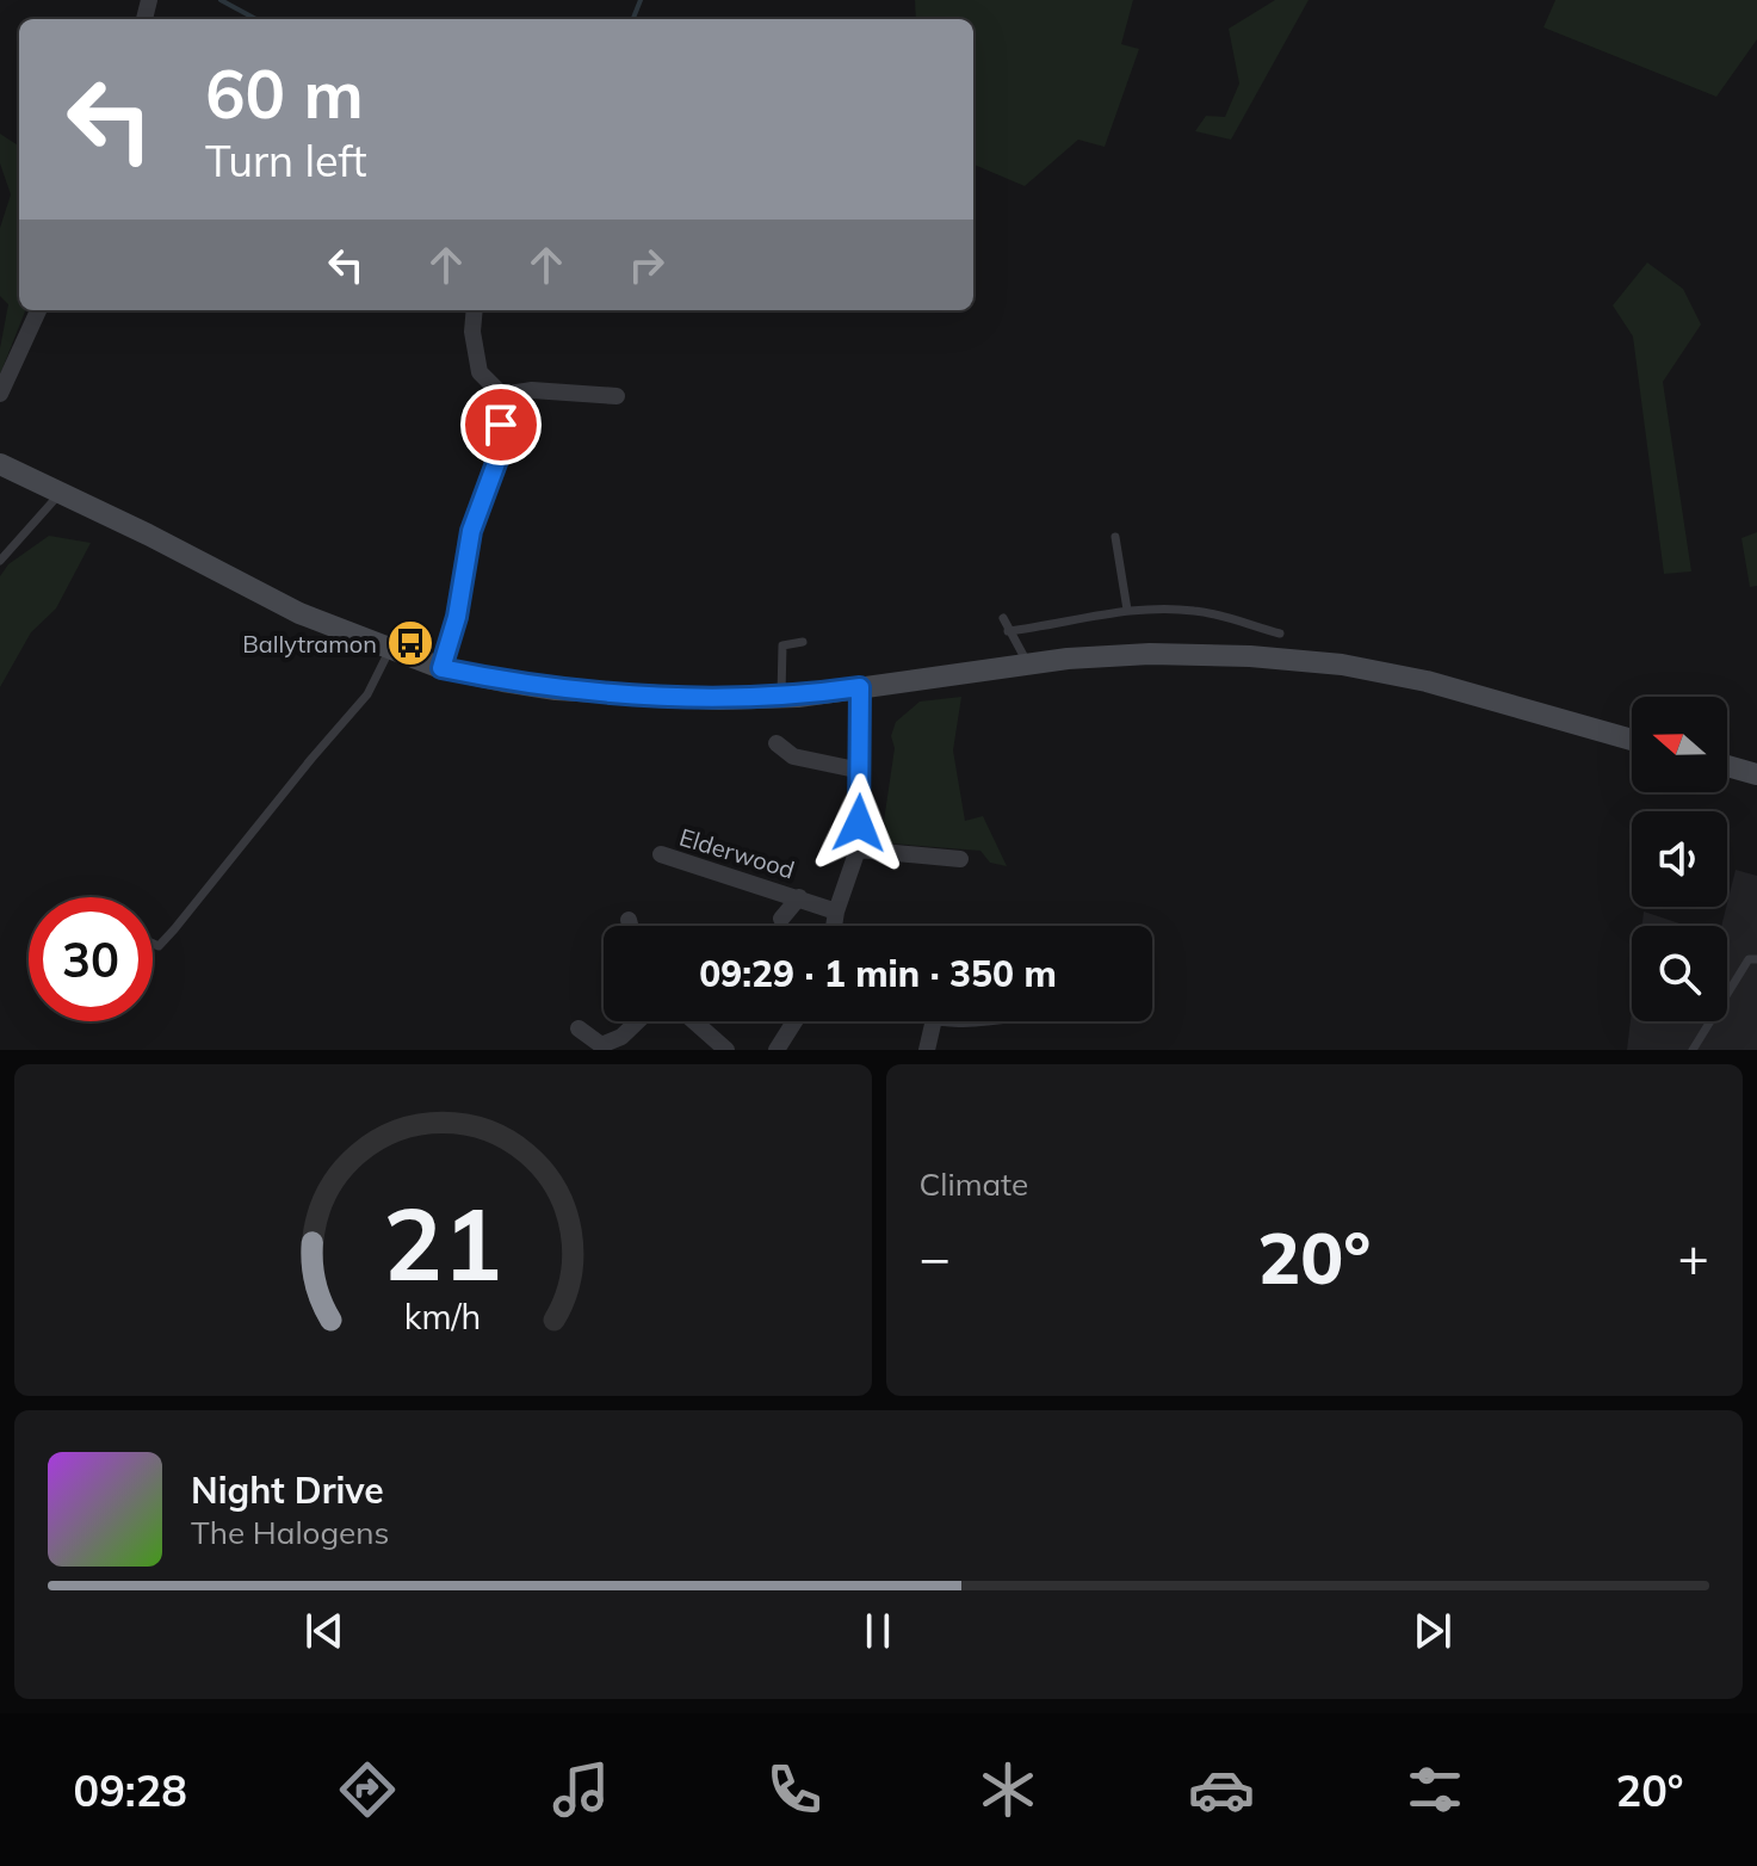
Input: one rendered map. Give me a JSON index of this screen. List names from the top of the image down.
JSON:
{
  "streets": {
    "street": ["Elderwood"]
  },
  "places": {
    "bus stop": ["Ballytramon"]
  },
  "north": "left",
  "page": {
    "turn": ["60 m", "Turn left"],
    "limit": "30",
    "trip": "09:29 · 1 min · 350 m",
    "tile": "Climate",
    "heat": ["−", "20°", "+"],
    "song": ["Night Drive", "The Halogens"],
    "tabs": ["09:28", "20°"],
    "gauge": ["21", "km/h"]
  }
}
